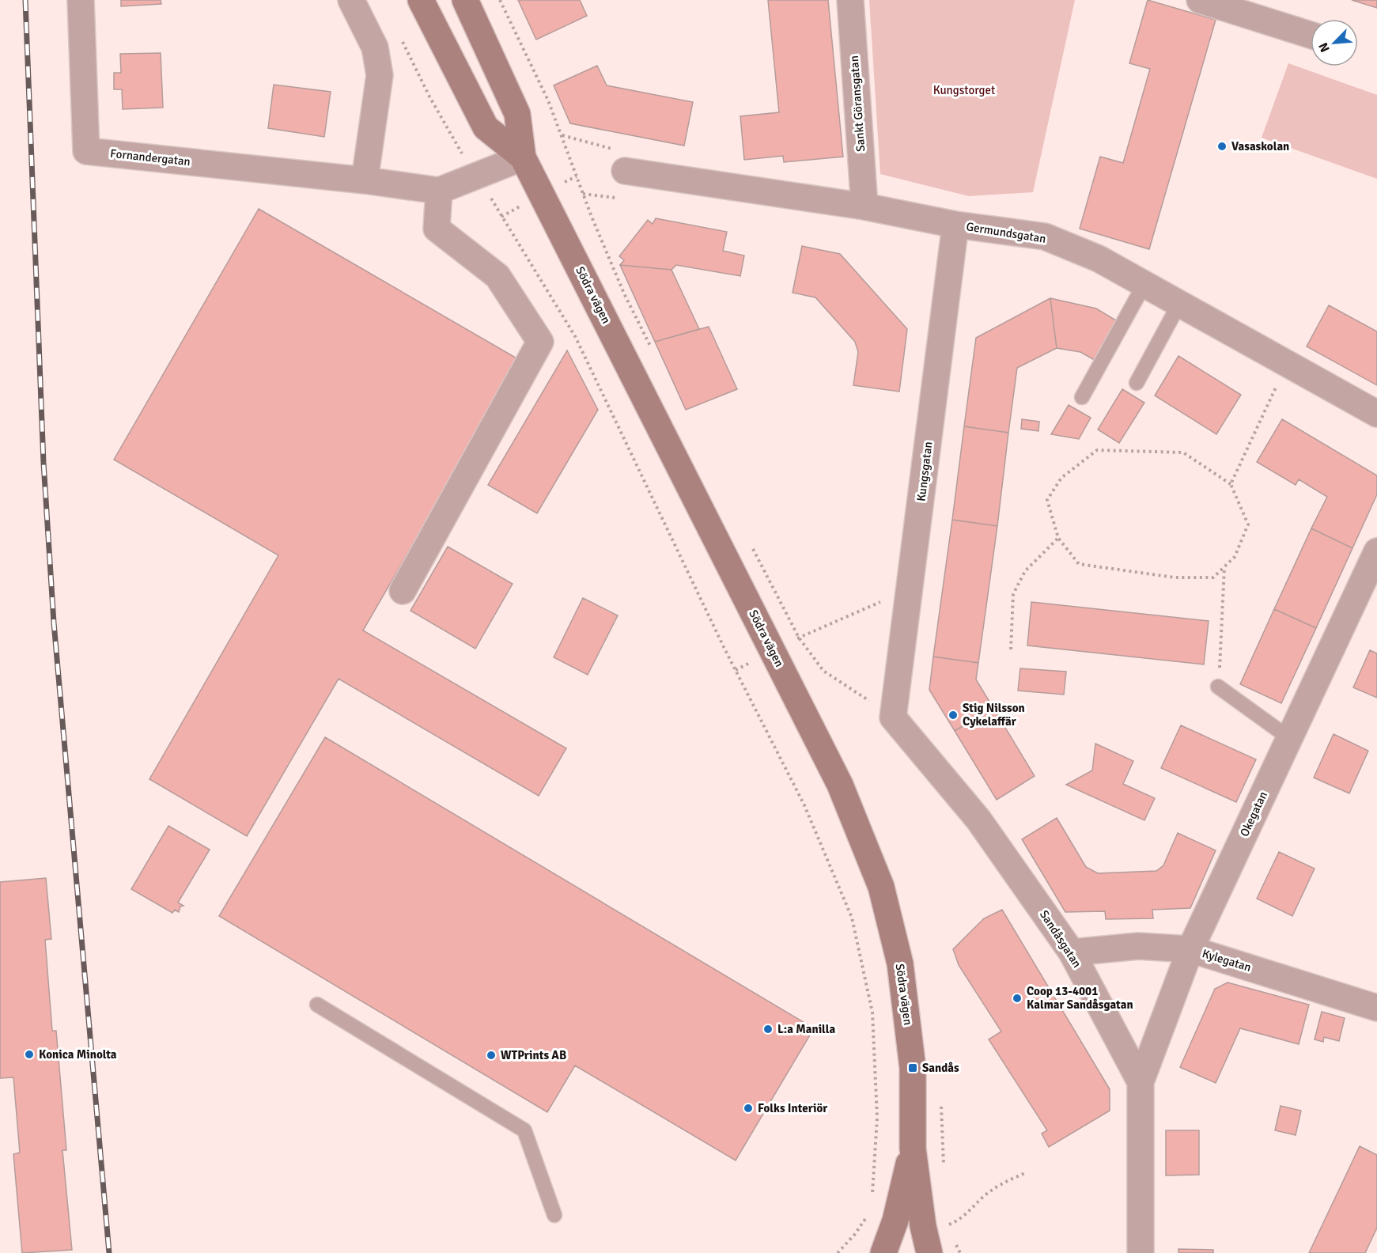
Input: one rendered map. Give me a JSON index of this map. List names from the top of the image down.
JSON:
{
  "streets": {
    "main road": ["Södra vägen"],
    "street": [
      "Sankt Göransgatan",
      "Fornandergatan",
      "Germundsgatan",
      "Kungsgatan",
      "Okegatan",
      "Sandåsgatan",
      "Kylegatan"
    ]
  },
  "crossings": [
    ["Sankt Göransgatan", "Germundsgatan"],
    ["Germundsgatan", "Kungsgatan"],
    ["Kungsgatan", "Sandåsgatan"],
    ["Okegatan", "Sandåsgatan"],
    ["Okegatan", "Kylegatan"],
    ["Sandåsgatan", "Kylegatan"]
  ],
  "parks": ["Kungstorget"],
  "places": {
    "other": [
      "Vasaskolan",
      "Stig Nilsson Cykelaffär",
      "Coop 13-4001 Kalmar Sandåsgatan",
      "L:a Manilla",
      "Konica Minolta",
      "WTPrints AB",
      "Folks Interiör"
    ],
    "transit": ["Sandås"]
  },
  "north": "bottom left"
}
